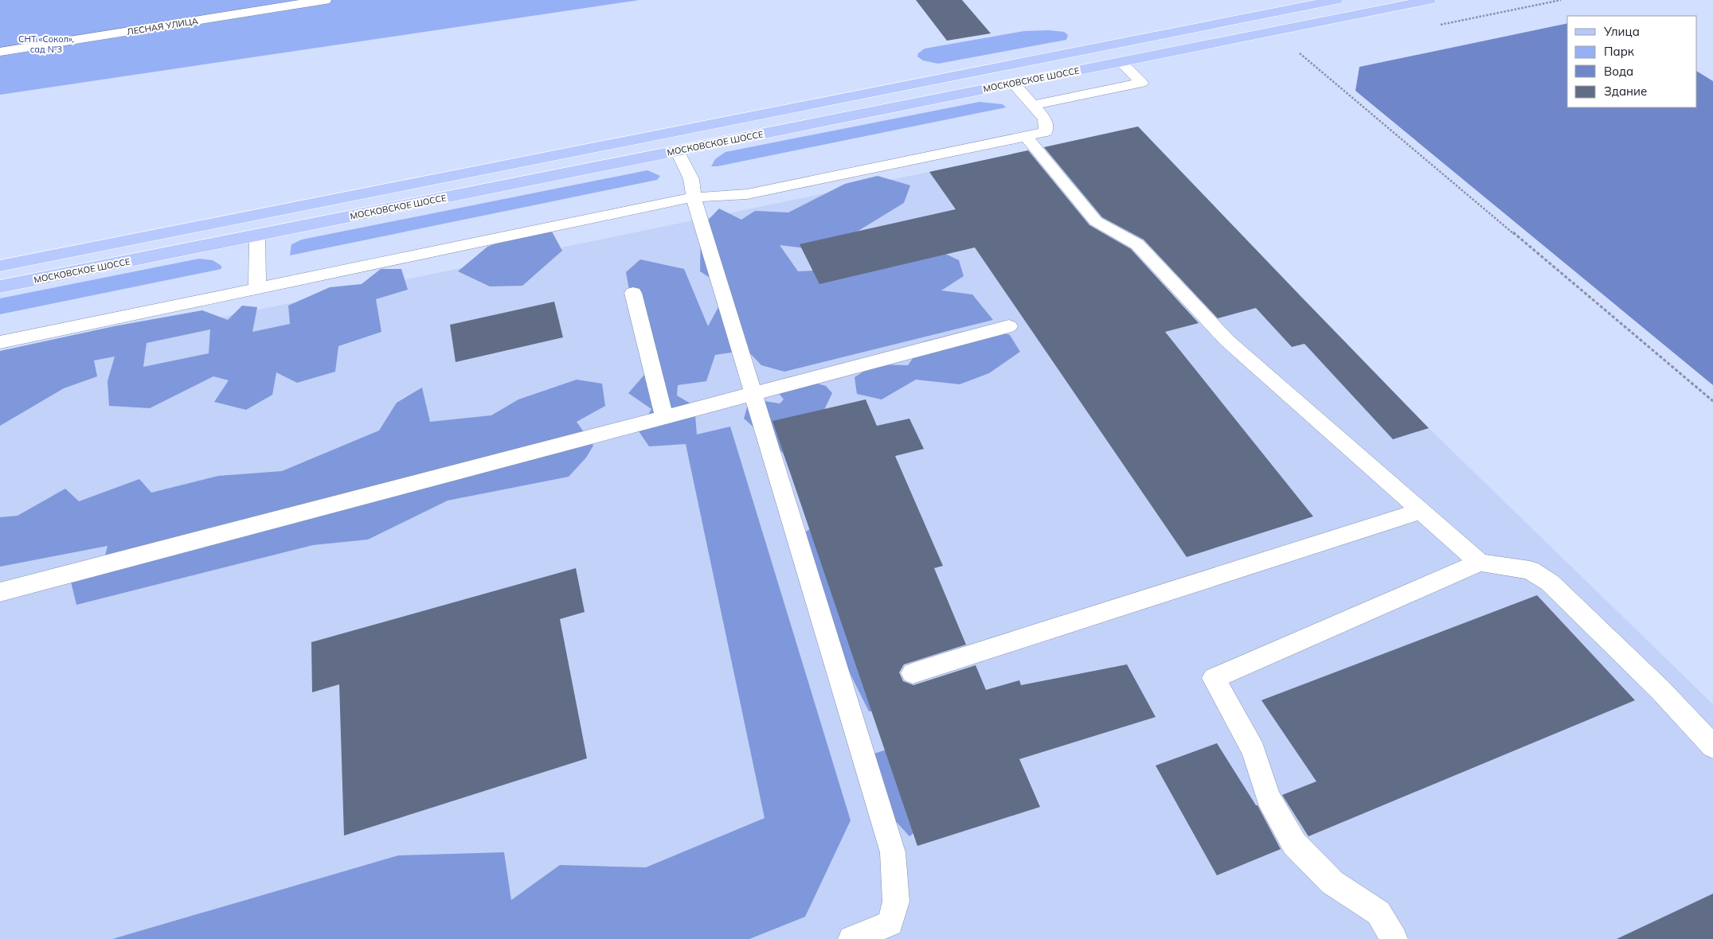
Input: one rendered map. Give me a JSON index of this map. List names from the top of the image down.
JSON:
{
  "streets": {
    "main road": ["МОСКОВСКОЕ ШОССЕ"],
    "street": ["ЛЕСНАЯ УЛИЦА"]
  },
  "parks": ["СНТ «Сокол», сад №3"],
  "legend": [
    "Улица",
    "Парк",
    "Вода",
    "Здание"
  ]
}
